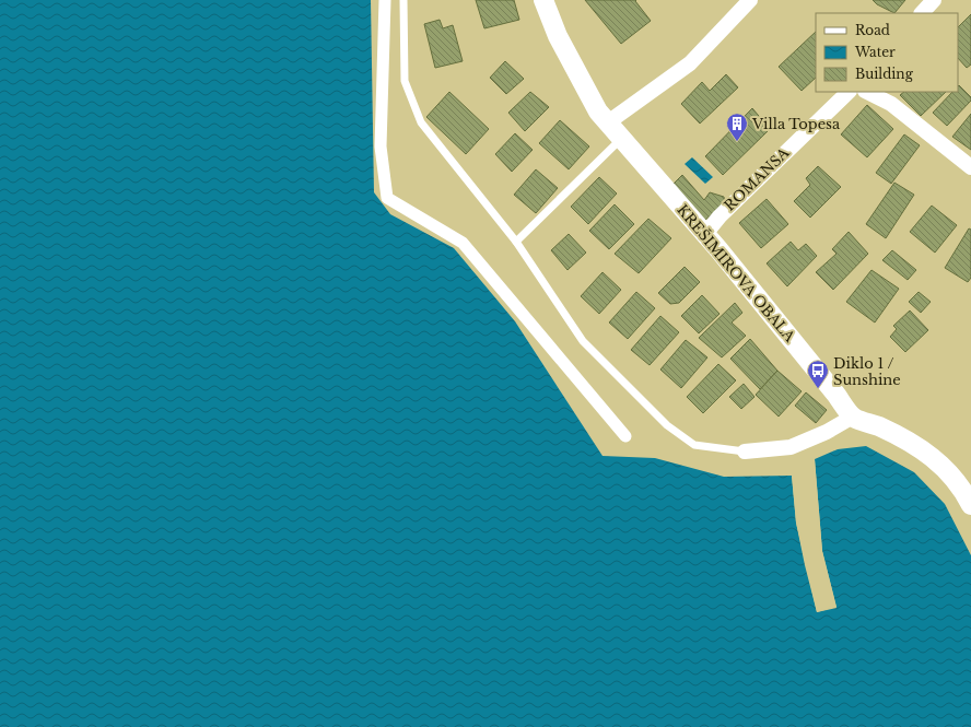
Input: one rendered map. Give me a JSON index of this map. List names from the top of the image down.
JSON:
{
  "streets": {
    "street": ["ROMANSA", "KREŠIMIROVA OBALA"]
  },
  "crossings": [
    ["ROMANSA", "KREŠIMIROVA OBALA"]
  ],
  "places": {
    "building": ["Villa Topesa"],
    "bus stop": ["Diklo 1 / Sunshine"]
  },
  "legend": ["Road", "Water", "Building"]
}
